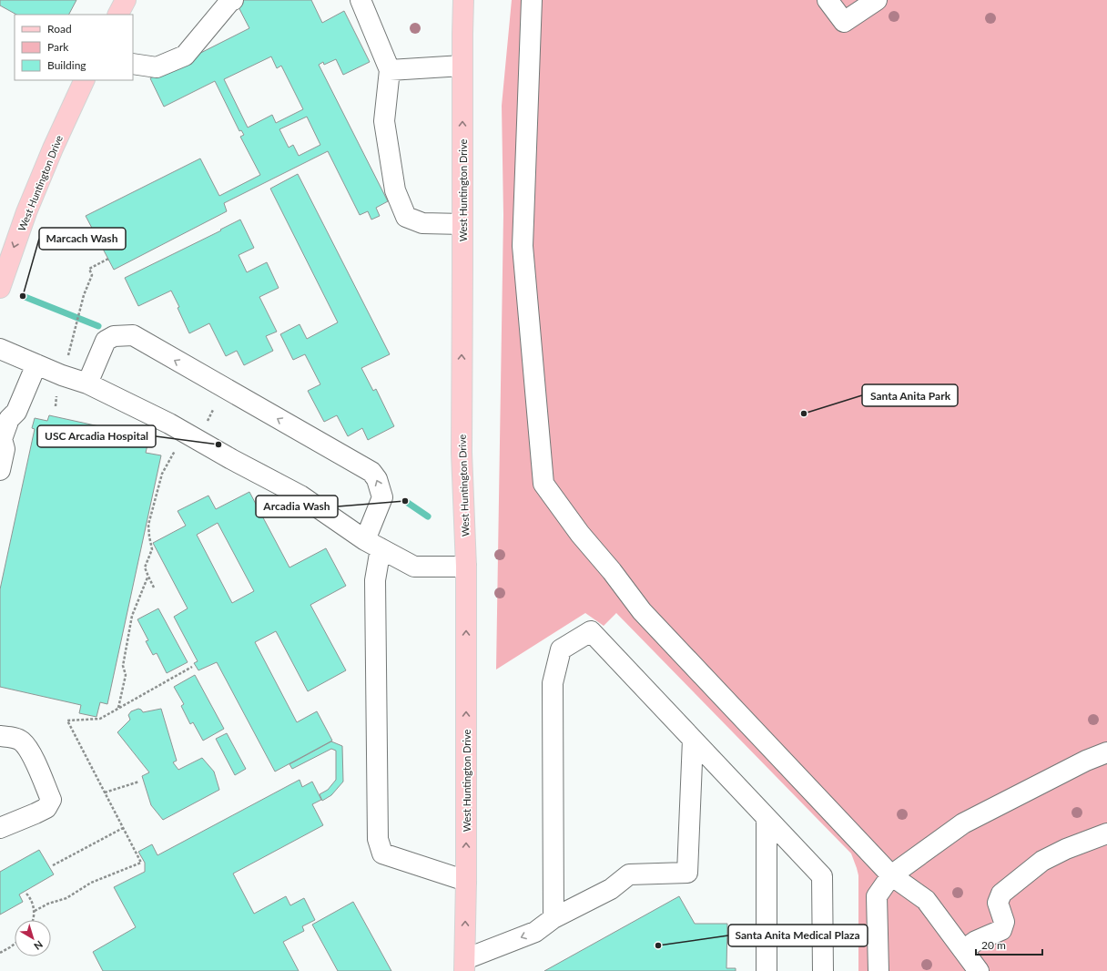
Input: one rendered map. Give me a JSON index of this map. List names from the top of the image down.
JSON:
{
  "streets": {
    "main road": ["West Huntington Drive"]
  },
  "places": [
    "Marcach Wash",
    "Santa Anita Park",
    "USC Arcadia Hospital",
    "Arcadia Wash",
    "Santa Anita Medical Plaza"
  ],
  "legend": ["Road", "Park", "Building"],
  "scale_bar": "20 m",
  "north": "bottom right"
}
